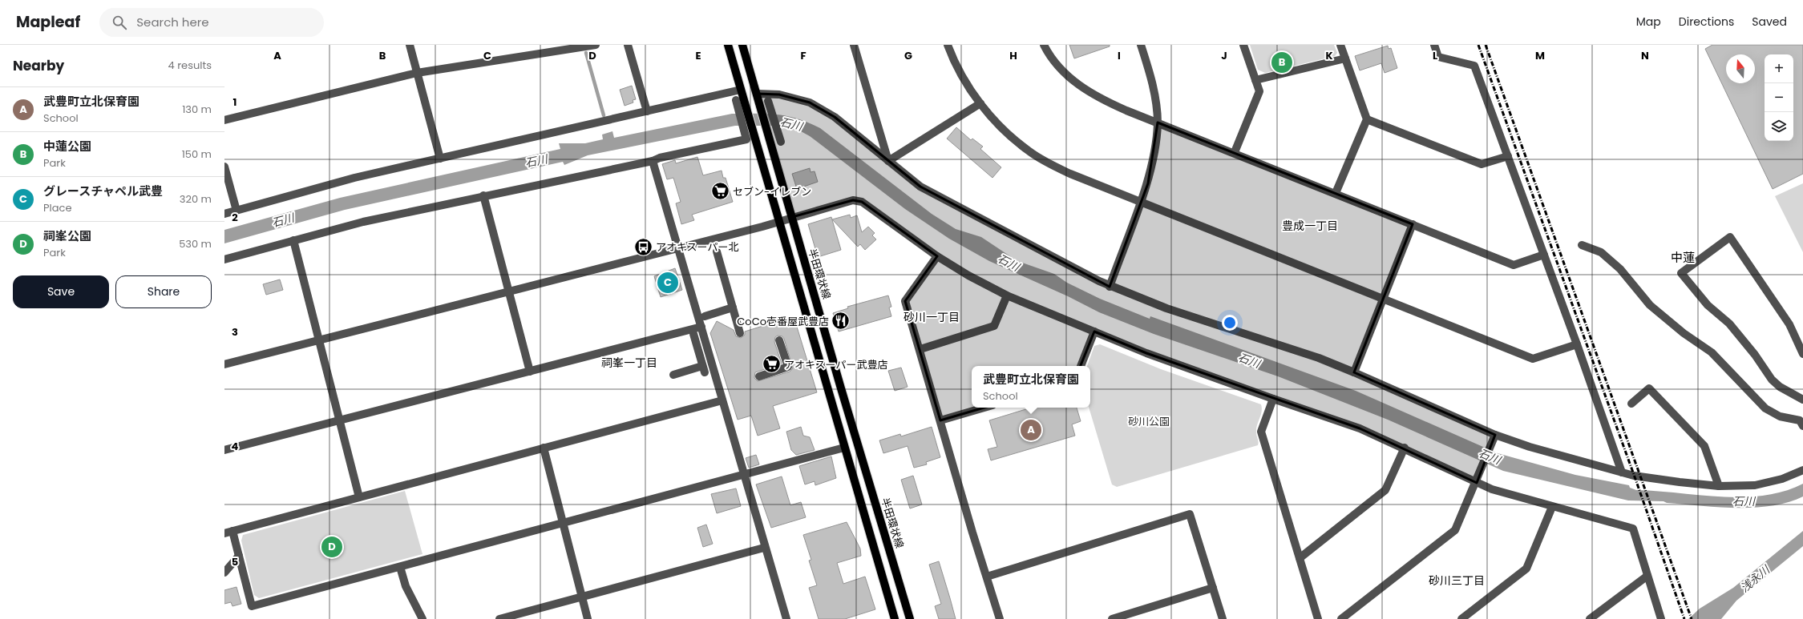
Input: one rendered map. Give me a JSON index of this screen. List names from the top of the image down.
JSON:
{
  "streets": {
    "main road": ["半田環状線"]
  },
  "districts": [
    "豊成一丁目",
    "中蓮",
    "砂川一丁目",
    "祠峯一丁目",
    "砂川三丁目"
  ],
  "water": ["石川", "浅永川"],
  "parks": ["砂川公園"],
  "places": {
    "supermarket": ["セブン-イレブン", "アオキスーパー武豊店"],
    "bus stop": ["アオキスーパー北"],
    "restaurant": ["CoCo壱番屋武豊店"]
  },
  "north": "top",
  "page": {
    "header": "Mapleaf",
    "search": "Search here",
    "nav": ["Map", "Directions", "Saved"],
    "heading": ["Nearby", "4 results"],
    "pins": [
      "B",
      "C",
      "A",
      "D"
    ],
    "map_buttons": ["+", "−"],
    "list": [
      {
        "mark": "A",
        "name": "武豊町立北保育園",
        "note": "School",
        "value": "130 m"
      },
      {
        "mark": "B",
        "name": "中蓮公園",
        "note": "Park",
        "value": "150 m"
      },
      {
        "mark": "C",
        "name": "グレースチャペル武豊",
        "note": "Place",
        "value": "320 m"
      },
      {
        "mark": "D",
        "name": "祠峯公園",
        "note": "Park",
        "value": "530 m"
      }
    ],
    "buttons": ["Save", "Share"],
    "popup": ["武豊町立北保育園", "School"]
  },
  "grid": {
    "columns": [
      "A",
      "B",
      "C",
      "D",
      "E",
      "F",
      "G",
      "H",
      "I",
      "J",
      "K",
      "L",
      "M",
      "N"
    ],
    "rows": [
      "1",
      "2",
      "3",
      "4",
      "5"
    ]
  }
}
